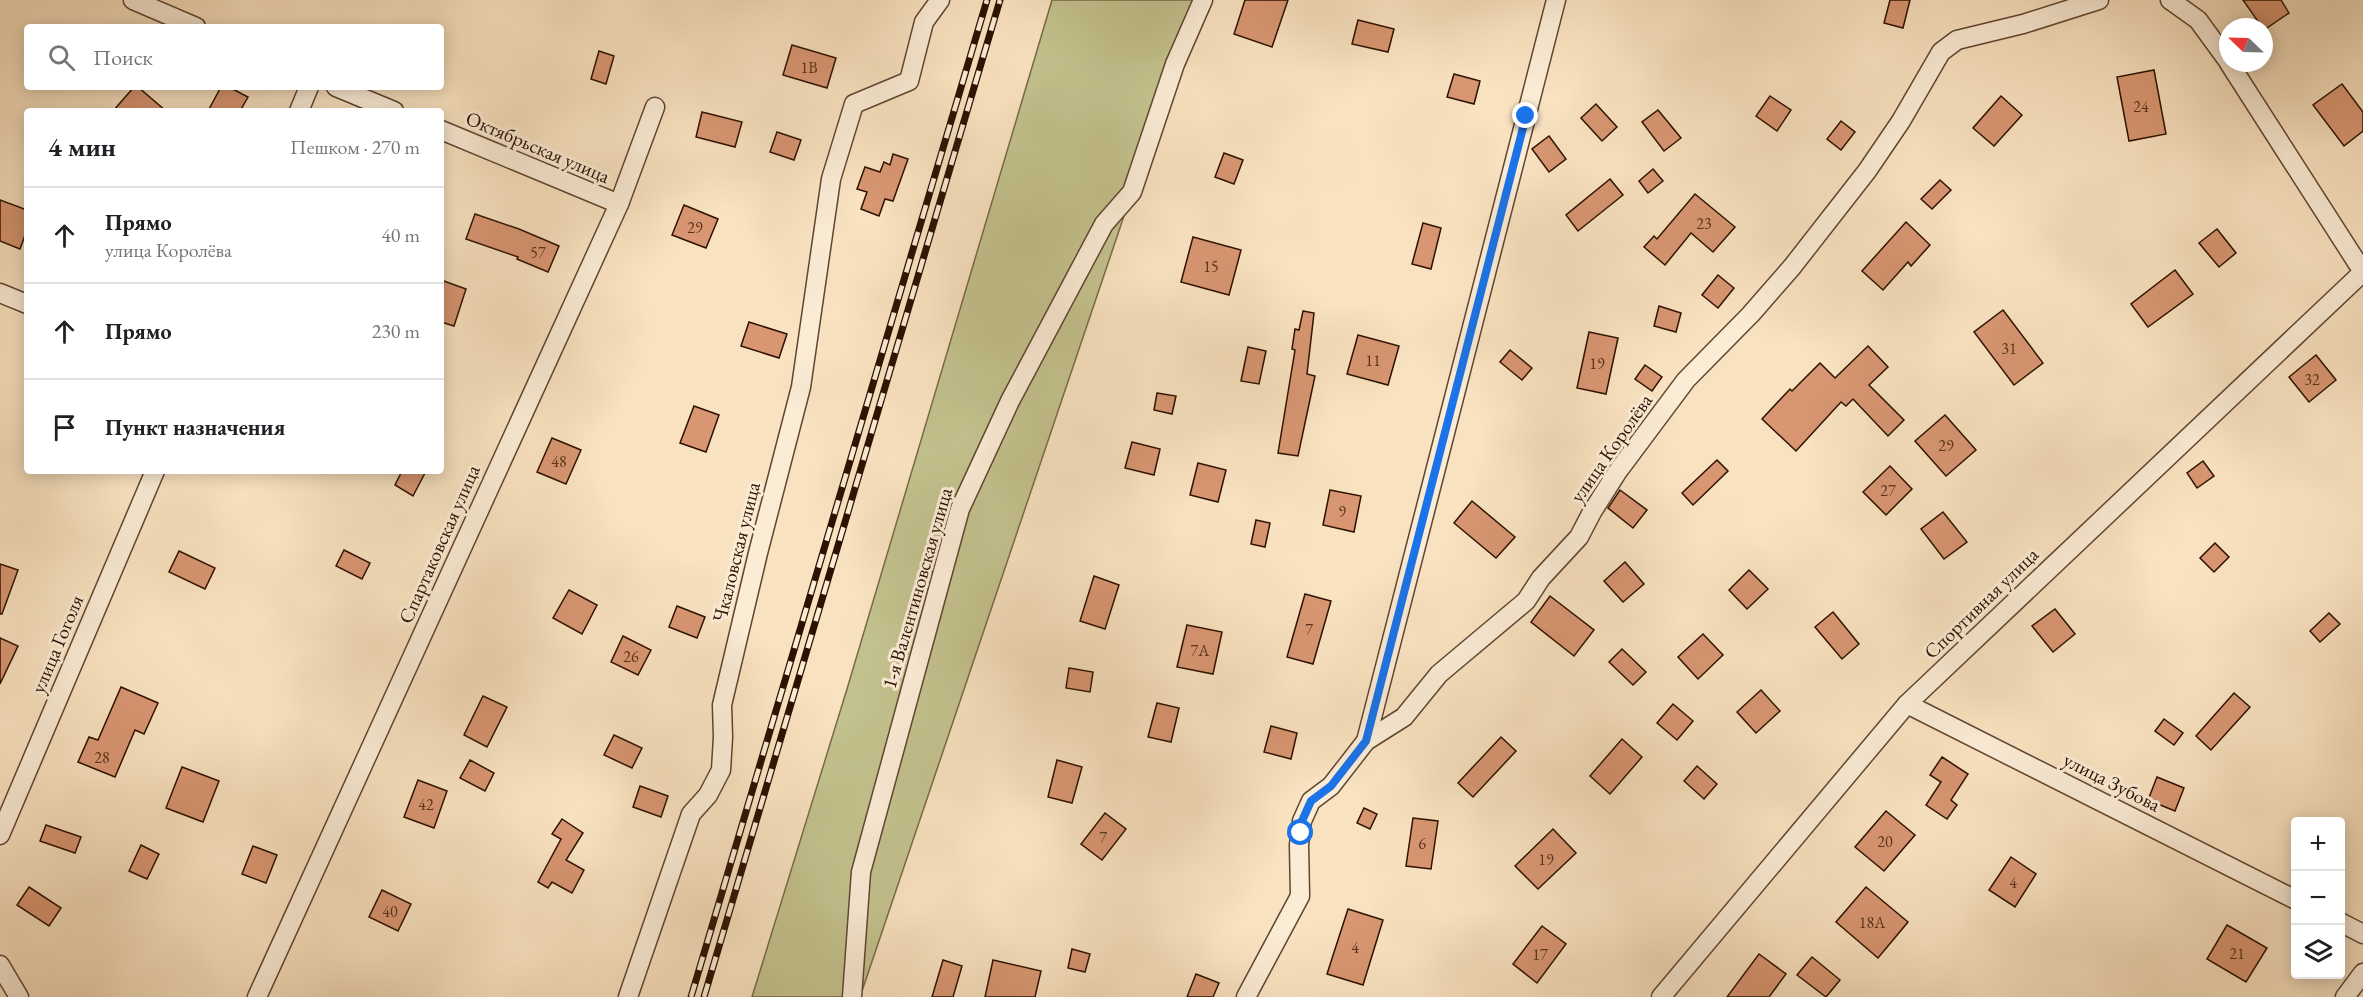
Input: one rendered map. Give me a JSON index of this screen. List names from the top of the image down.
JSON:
{
  "streets": {
    "street": [
      "Октябрьская улица",
      "улица Королёва",
      "Спартаковская улица",
      "Чкаловская улица",
      "1-я Валентиновская улица",
      "Спортивная улица",
      "улица Гоголя",
      "улица Зубова"
    ]
  },
  "crossings": [
    ["Октябрьская улица", "Спартаковская улица"],
    ["Спортивная улица", "улица Зубова"]
  ],
  "house_numbers": [
    "1В",
    "24",
    "23",
    "29",
    "57",
    "15",
    "31",
    "11",
    "19",
    "32",
    "29",
    "48",
    "27",
    "9",
    "7",
    "7А",
    "26",
    "28",
    "42",
    "7",
    "20",
    "6",
    "19",
    "4",
    "40",
    "18А",
    "4",
    "21",
    "17"
  ],
  "north": "top left",
  "page": {
    "search": "Поиск",
    "heading": ["4 мин", "Пешком · 270 m"],
    "list": [
      ["Прямо", "улица Королёва", "40 m"],
      ["Прямо", "230 m"],
      "Пункт назначения"
    ],
    "map_buttons": ["+", "−"]
  }
}
